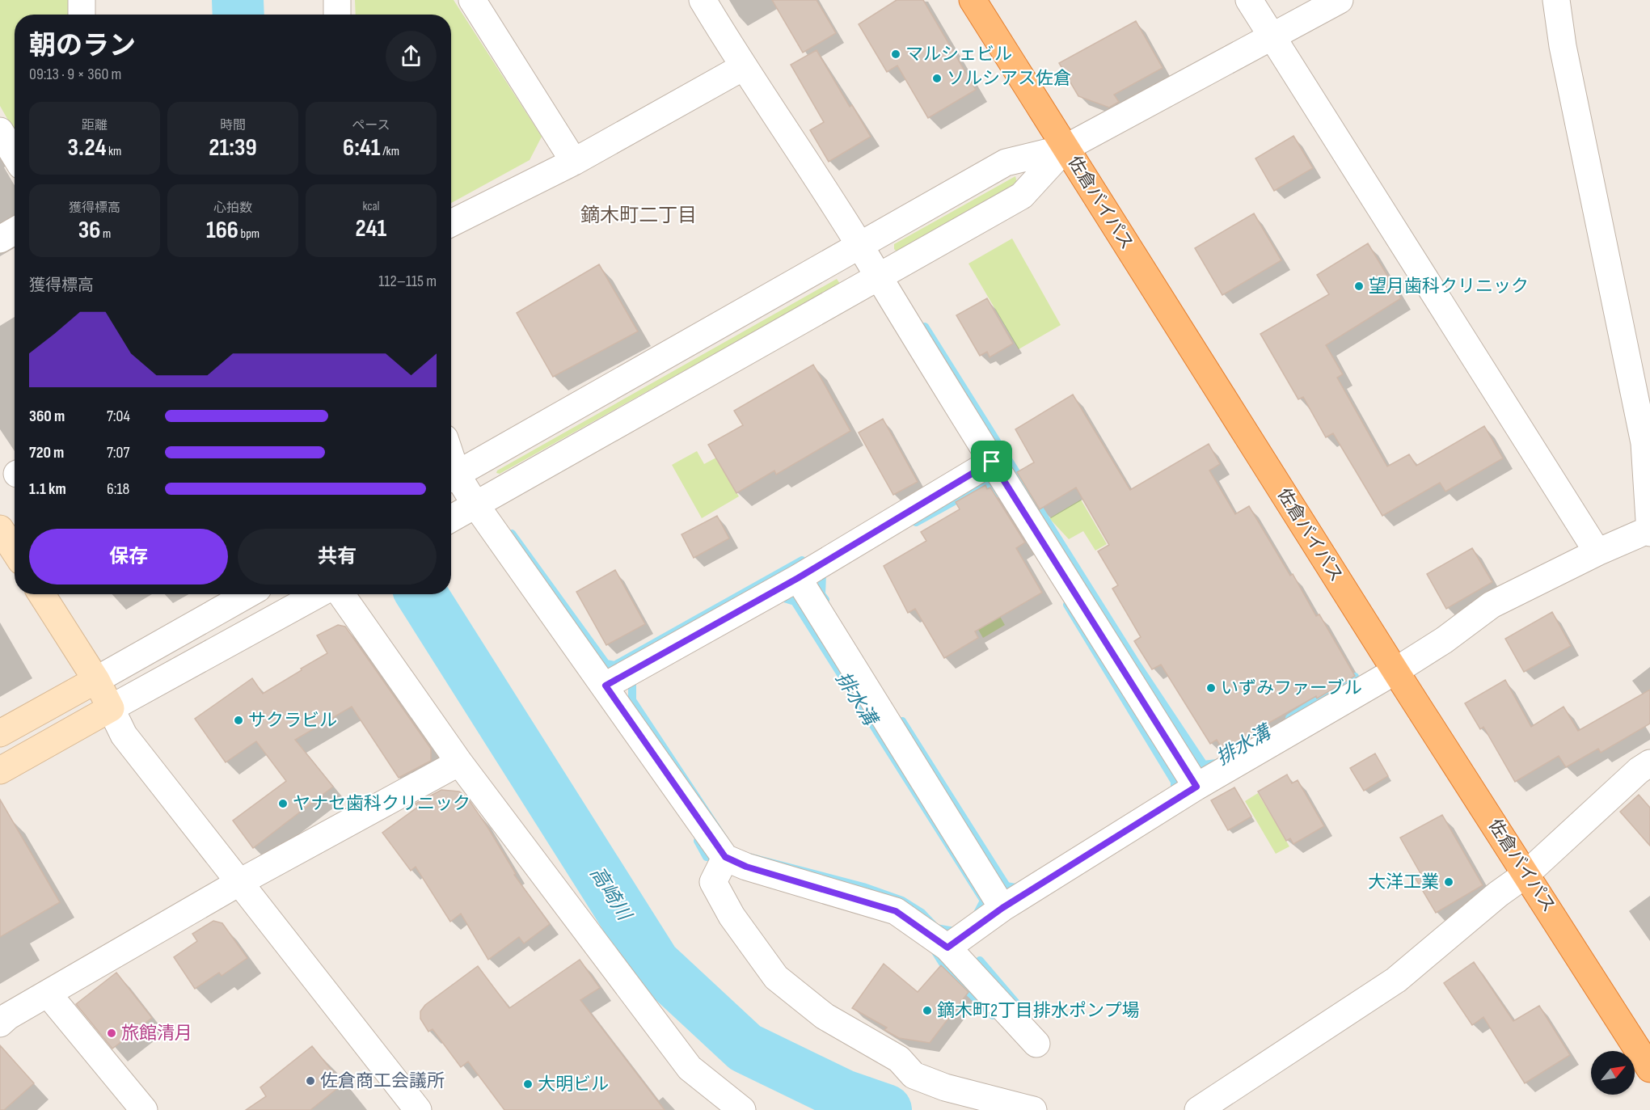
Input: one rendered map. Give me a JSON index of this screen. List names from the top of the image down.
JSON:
{
  "streets": {
    "highway": ["佐倉バイパス"]
  },
  "districts": ["鏑木町二丁目"],
  "water": ["排水溝", "高崎川"],
  "places": [
    "マルシェビル",
    "ソルシアス佐倉",
    "望月歯科クリニック",
    "いずみファーブル",
    "サクラビル",
    "ヤナセ歯科クリニック",
    "大洋工業",
    "鏑木町2丁目排水ポンプ場",
    "旅館清月",
    "佐倉商工会議所",
    "大明ビル"
  ],
  "north": "top right",
  "page": {
    "heading": ["朝のラン", "09:13 · 9 × 360 m"],
    "stats": [
      ["距離", "3.24 km"],
      ["時間", "21:39"],
      ["ペース", "6:41 /km"],
      ["獲得標高", "36 m"],
      ["心拍数", "166 bpm"],
      ["kcal", "241"]
    ],
    "chart": ["獲得標高", "112–115 m"],
    "list": [
      {
        "name": "360 m",
        "note": "7:04"
      },
      {
        "name": "720 m",
        "note": "7:07"
      },
      {
        "name": "1.1 km",
        "note": "6:18"
      }
    ],
    "buttons": ["保存", "共有"]
  }
}
